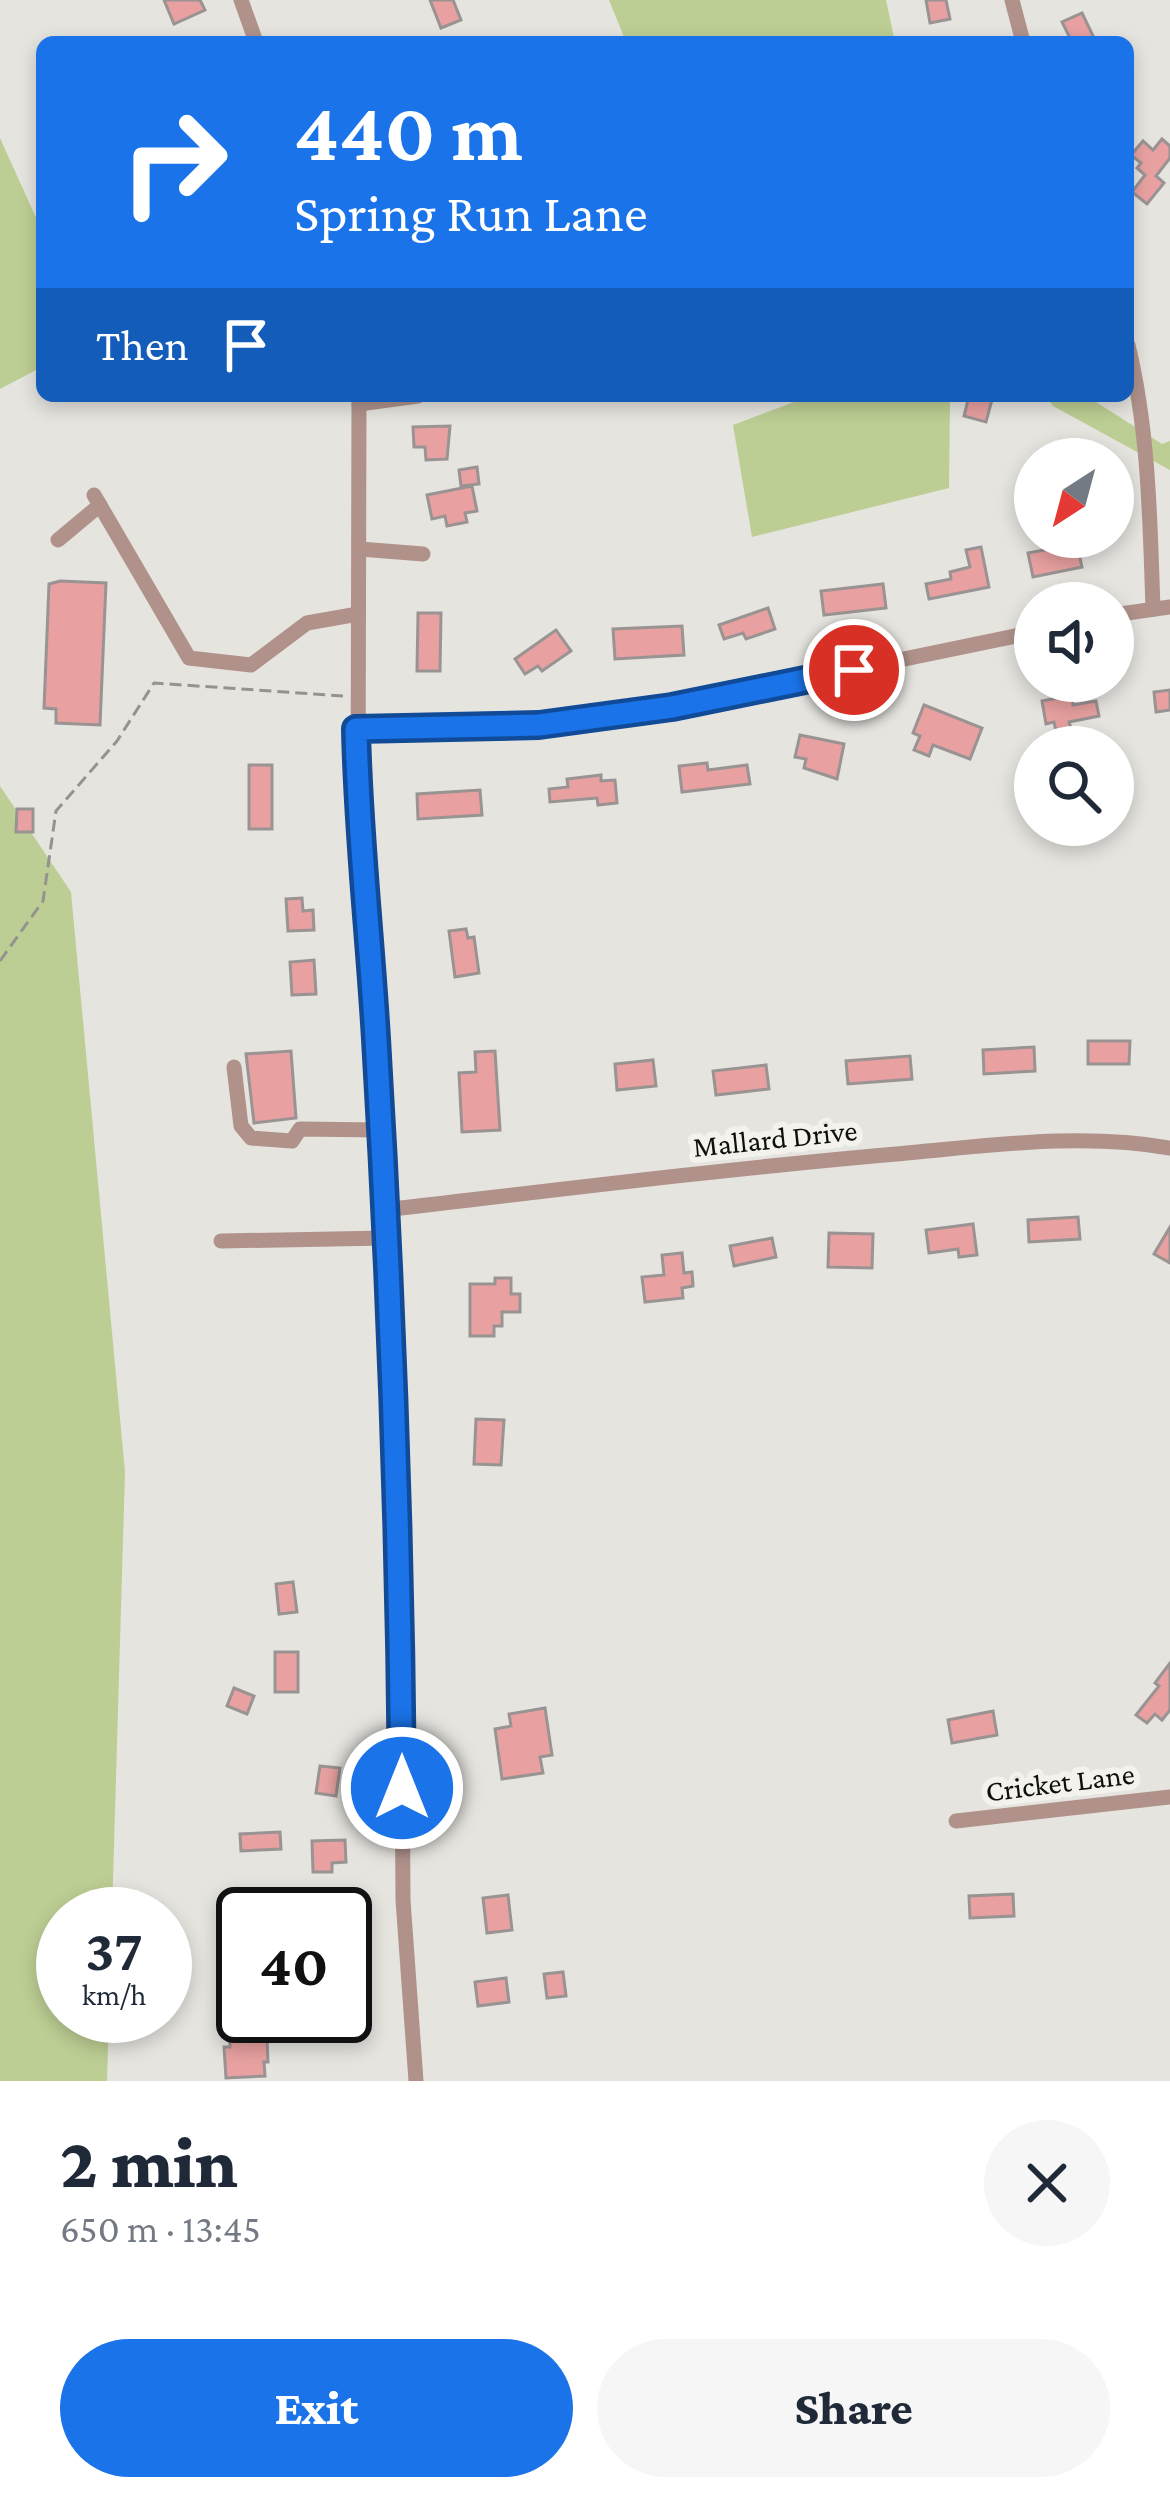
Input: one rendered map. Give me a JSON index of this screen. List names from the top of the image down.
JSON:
{
  "streets": {
    "street": ["Mallard Drive", "Cricket Lane"]
  },
  "north": "bottom left",
  "page": {
    "turn": ["440 m", "Spring Run Lane"],
    "then": "Then",
    "speed": "37 km/h",
    "limit": "40",
    "heading": ["2 min", "650 m · 13:45"],
    "buttons": ["Exit", "Share"]
  }
}
